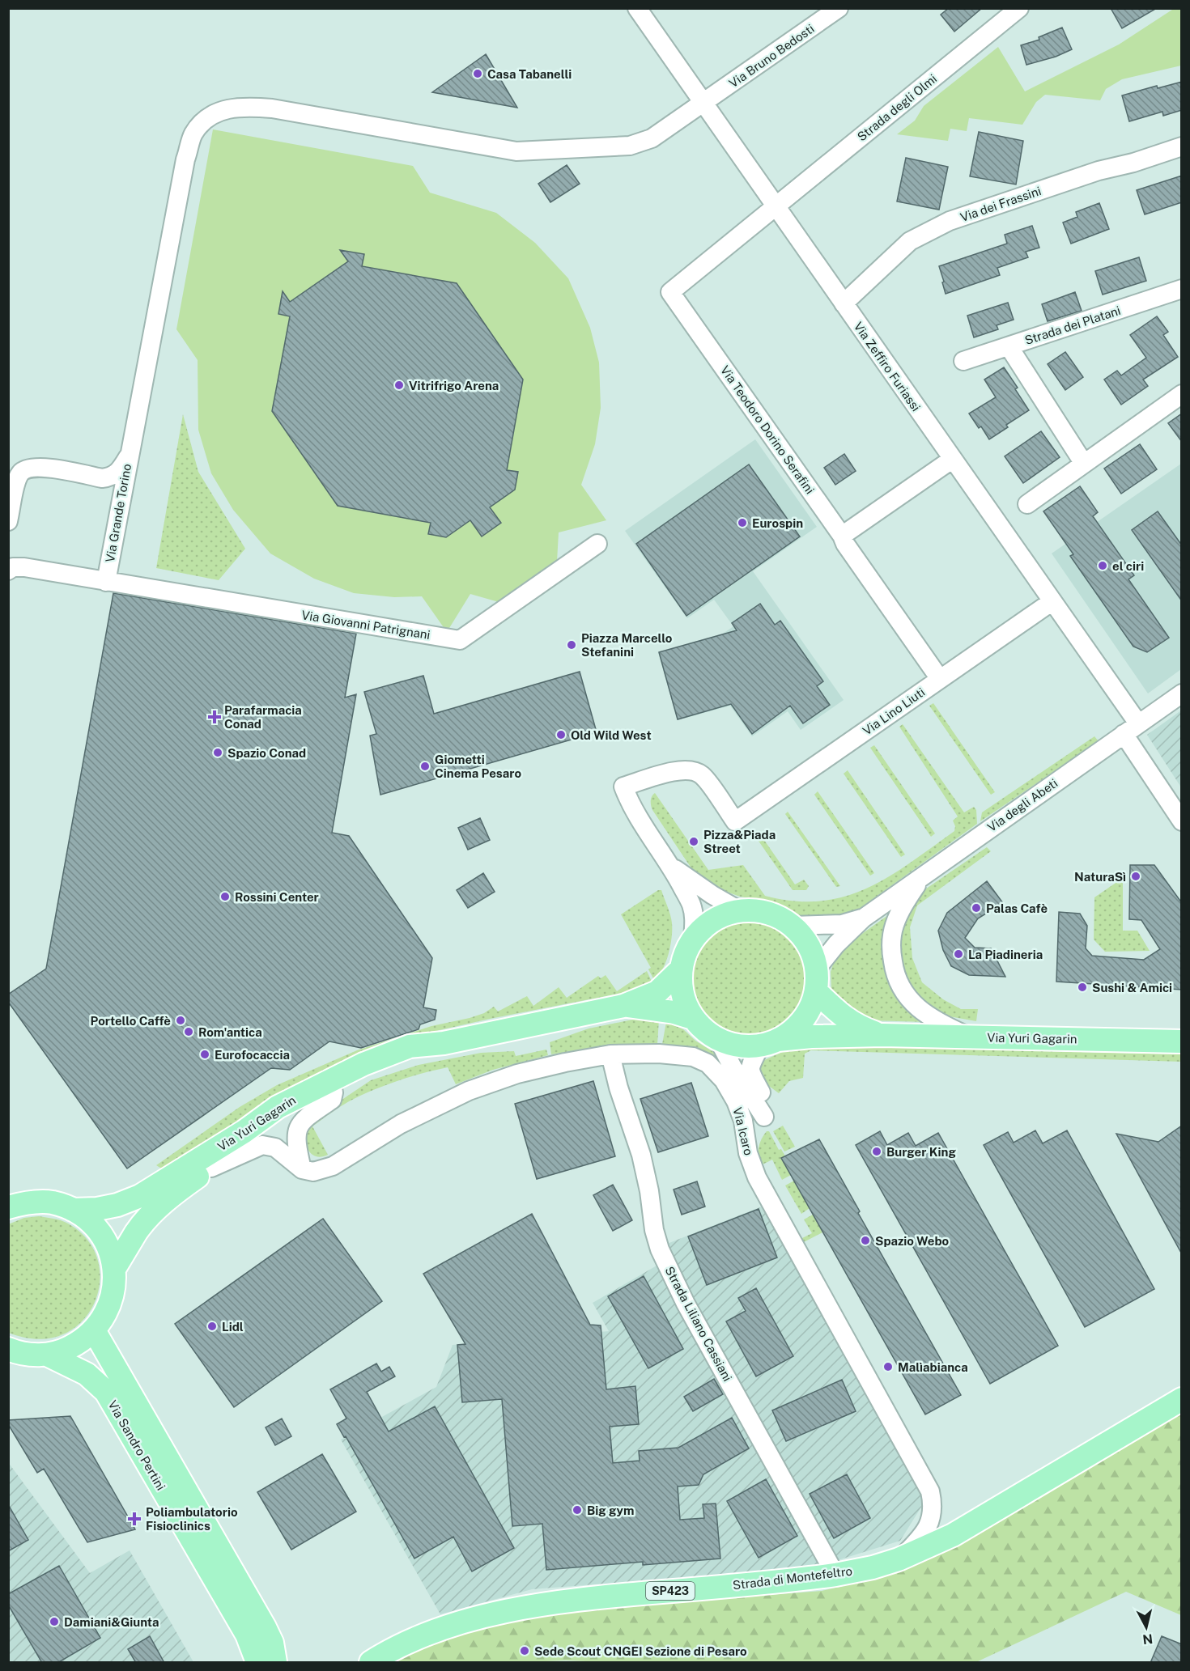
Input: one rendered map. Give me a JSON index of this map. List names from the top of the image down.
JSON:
{
  "streets": {
    "main road": [
      "Via Yuri Gagarin",
      "Via Sandro Pertini",
      "Strada di Montefeltro",
      "SP423"
    ],
    "street": [
      "Via Bruno Bedosti",
      "Strada degli Olmi",
      "Via dei Frassini",
      "Strada dei Platani",
      "Via Zeffiro Furiassi",
      "Via Teodoro Dorino Serafini",
      "Via Grande Torino",
      "Via Giovanni Patrignani",
      "Via Lino Liuti",
      "Via degli Abeti",
      "Via Icaro",
      "Strada Liliano Cassiani"
    ]
  },
  "crossings": [
    ["Via Bruno Bedosti", "Via Zeffiro Furiassi"],
    ["Via Bruno Bedosti", "Via Grande Torino"],
    ["Strada degli Olmi", "Via Zeffiro Furiassi"],
    ["Strada degli Olmi", "Via Teodoro Dorino Serafini"],
    ["Via dei Frassini", "Via Zeffiro Furiassi"],
    ["Via Zeffiro Furiassi", "Via Teodoro Dorino Serafini"],
    ["Via Zeffiro Furiassi", "Via Lino Liuti"],
    ["Via Zeffiro Furiassi", "Via degli Abeti"],
    ["Via Teodoro Dorino Serafini", "Via Lino Liuti"],
    ["Via Grande Torino", "Via Giovanni Patrignani"],
    ["Via degli Abeti", "Via Yuri Gagarin"],
    ["Via Yuri Gagarin", "Via Icaro"],
    ["Via Icaro", "Strada Liliano Cassiani"],
    ["Via Icaro", "Strada di Montefeltro"],
    ["Strada Liliano Cassiani", "Strada di Montefeltro"]
  ],
  "places": {
    "other": [
      "Casa Tabanelli",
      "Vitrifrigo Arena",
      "Eurospin",
      "el ciri",
      "Piazza Marcello Stefanini",
      "Old Wild West",
      "Spazio Conad",
      "Giometti Cinema Pesaro",
      "Pizza&Piada Street",
      "NaturaSì",
      "Rossini Center",
      "Palas Cafè",
      "La Piadineria",
      "Sushi & Amici",
      "Portello Caffè",
      "Rom'antica",
      "Eurofocaccia",
      "Burger King",
      "Spazio Webo",
      "Lidl",
      "Malìabianca",
      "Big gym",
      "Damiani&Giunta",
      "Sede Scout CNGEI Sezione di Pesaro"
    ],
    "health": ["Parafarmacia Conad", "Poliambulatorio Fisioclinics"]
  },
  "north": "bottom"
}
